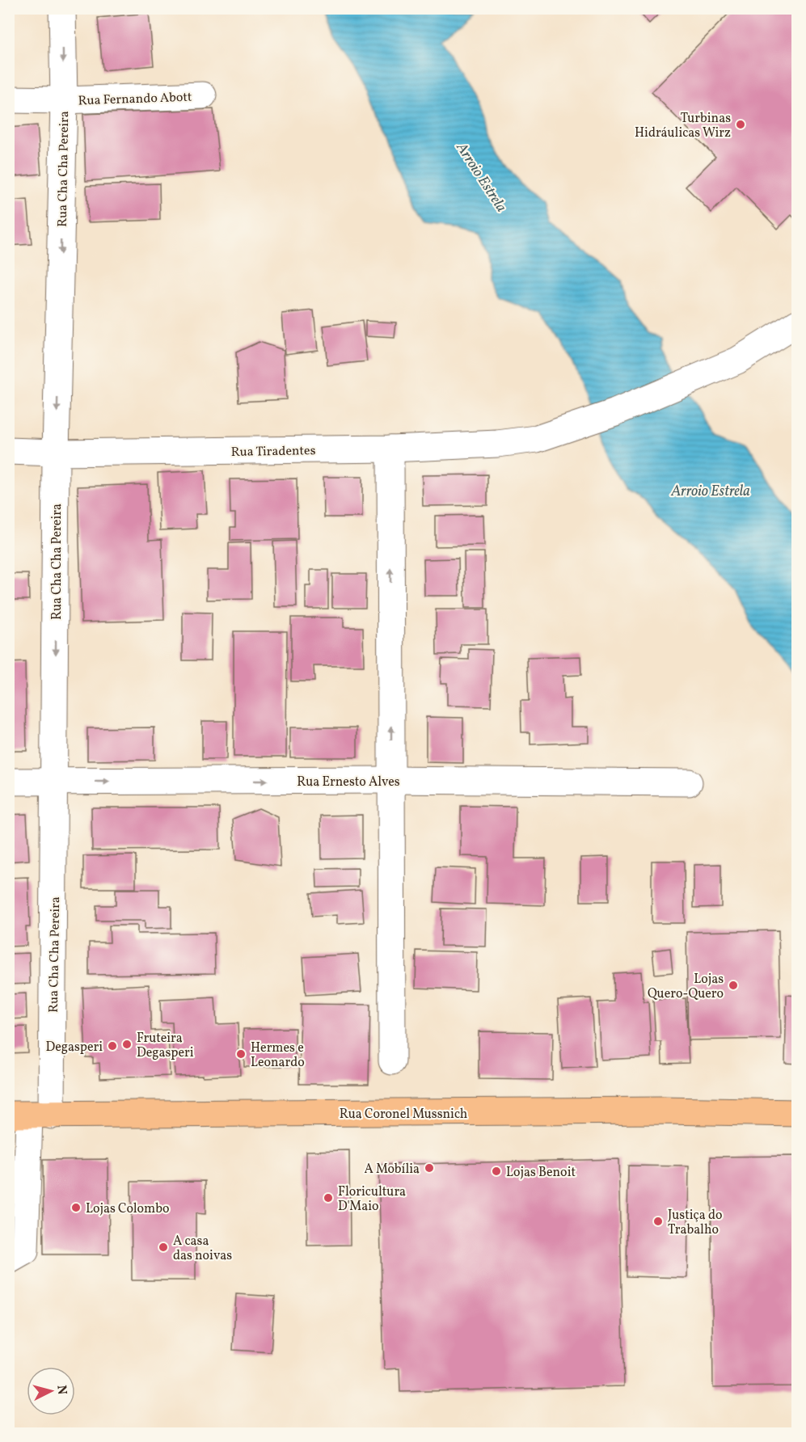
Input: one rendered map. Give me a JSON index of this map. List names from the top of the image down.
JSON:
{
  "streets": {
    "main road": ["Rua Coronel Mussnich"],
    "street": [
      "Rua Fernando Abott",
      "Rua Cha Cha Pereira",
      "Rua Tiradentes",
      "Rua Ernesto Alves"
    ]
  },
  "crossings": [
    ["Rua Fernando Abott", "Rua Cha Cha Pereira"],
    ["Rua Cha Cha Pereira", "Rua Tiradentes"],
    ["Rua Cha Cha Pereira", "Rua Ernesto Alves"],
    ["Rua Cha Cha Pereira", "Rua Coronel Mussnich"]
  ],
  "one_way": ["Rua Cha Cha Pereira", "Rua Ernesto Alves"],
  "water": ["Arroio Estrela"],
  "places": [
    "Turbinas Hidráulicas Wirz",
    "Lojas Quero-Quero",
    "Fruteira Degasperi",
    "Degasperi",
    "Hermes e Leonardo",
    "A Mobília",
    "Lojas Benoit",
    "Floricultura D'Maio",
    "Lojas Colombo",
    "Justiça do Trabalho",
    "A casa das noivas"
  ],
  "north": "right"
}
